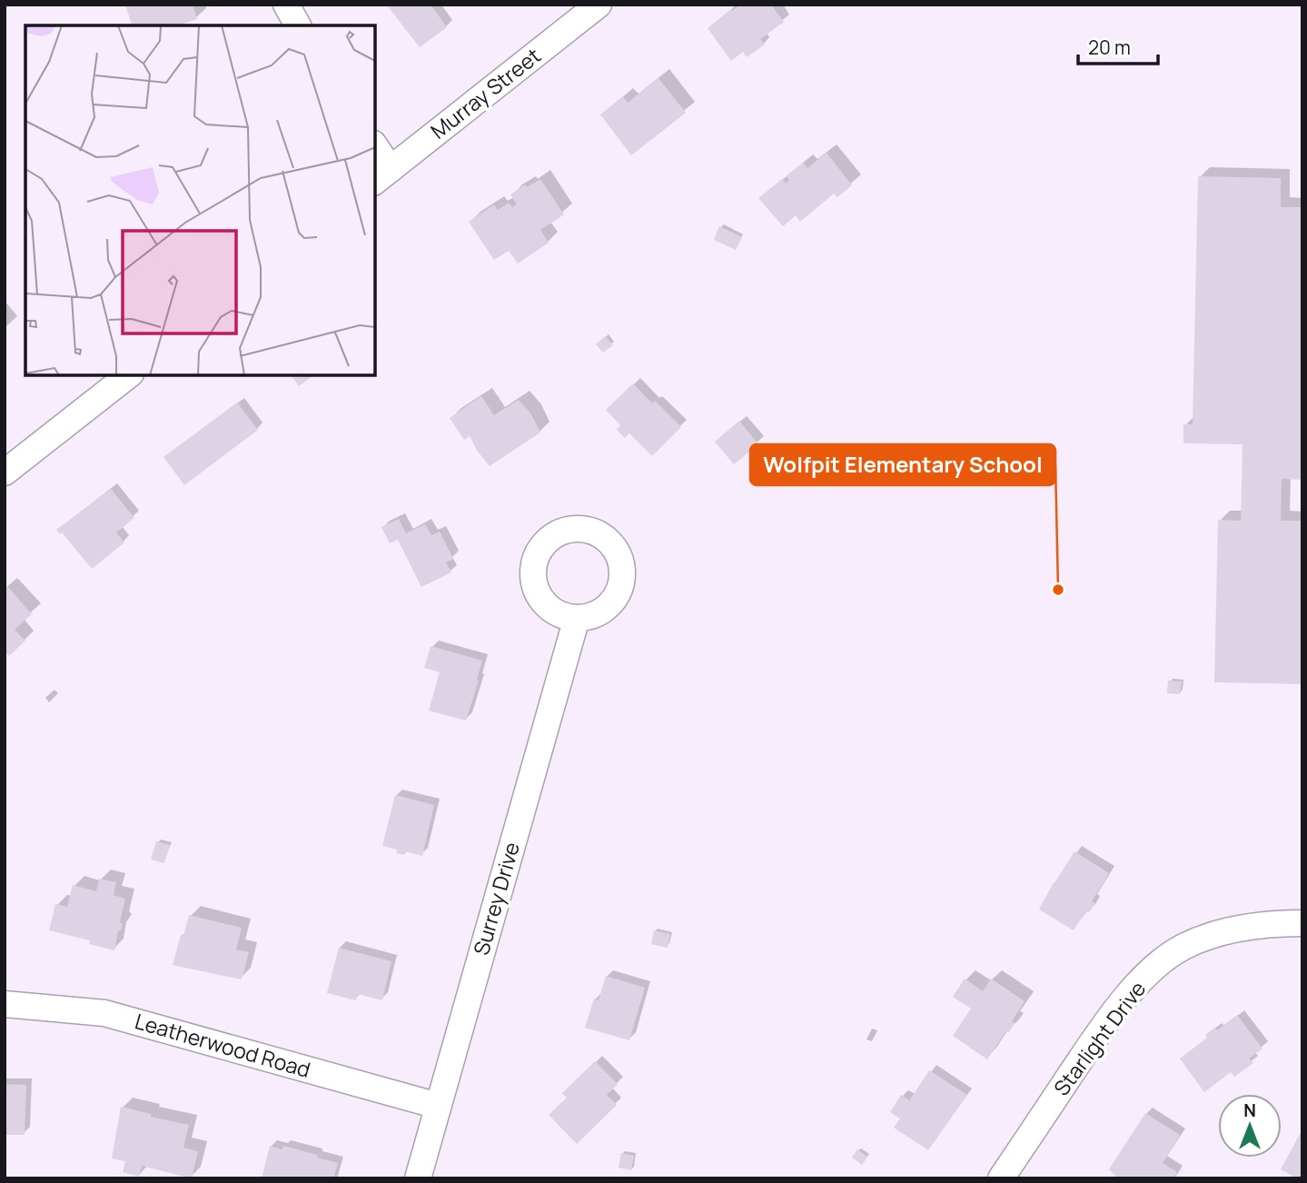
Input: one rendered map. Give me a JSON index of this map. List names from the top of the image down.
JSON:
{
  "streets": {
    "street": [
      "Murray Street",
      "Surrey Drive",
      "Starlight Drive",
      "Leatherwood Road"
    ]
  },
  "crossings": [
    ["Surrey Drive", "Leatherwood Road"]
  ],
  "places": ["Wolfpit Elementary School"],
  "scale_bar": "20 m",
  "north": "top"
}
